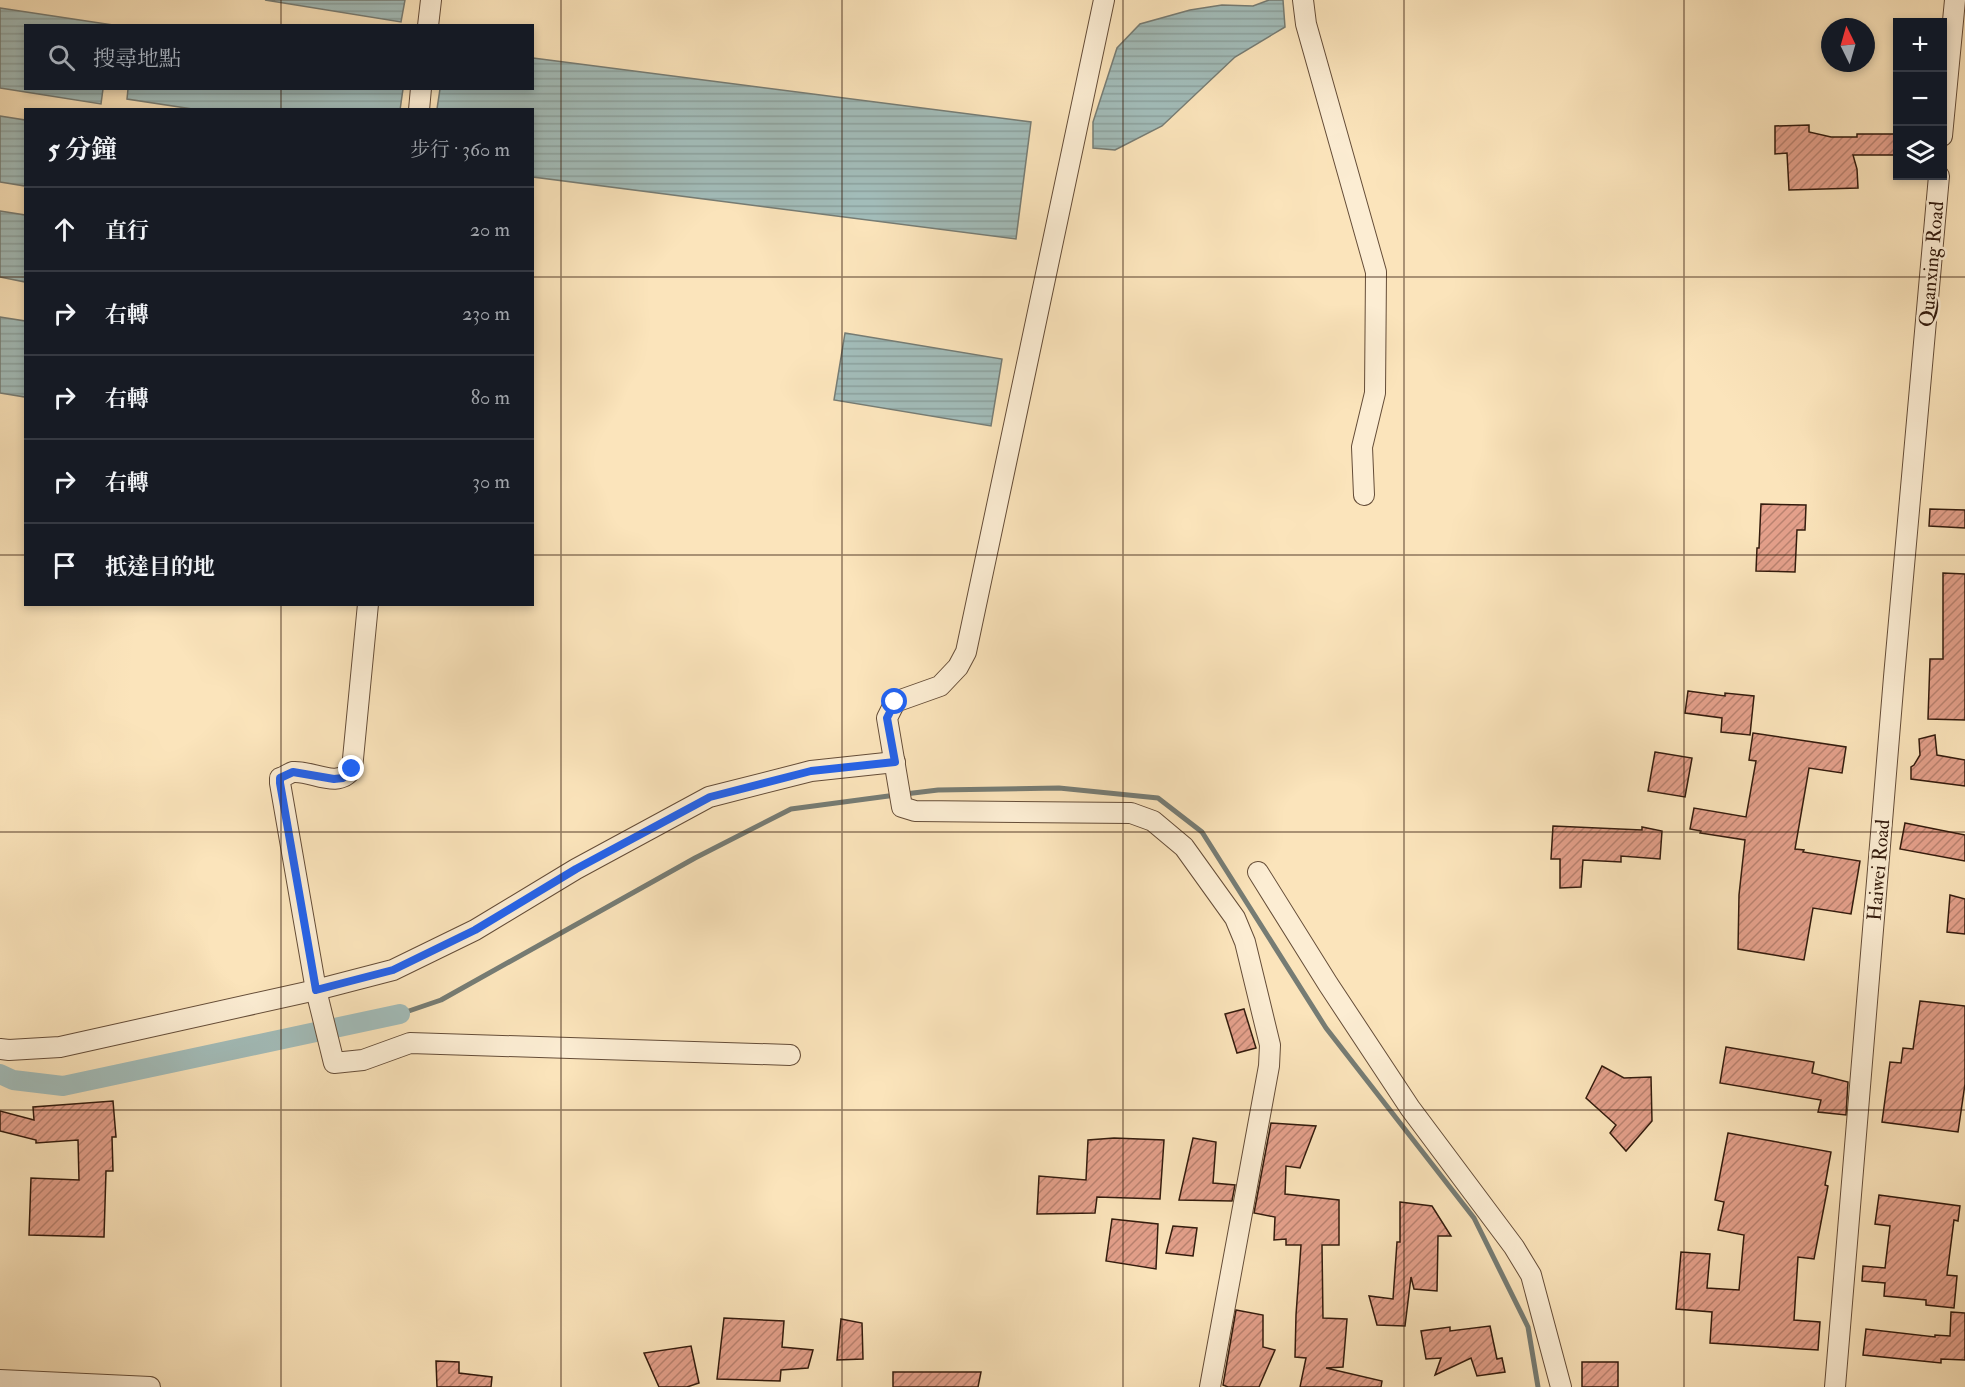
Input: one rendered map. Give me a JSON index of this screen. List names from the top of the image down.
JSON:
{
  "streets": {
    "street": ["Quanxing Road", "Haiwei Road"]
  },
  "crossings": [
    ["Quanxing Road", "Haiwei Road"]
  ],
  "north": "top",
  "page": {
    "map_buttons": ["+", "−"],
    "search": "搜尋地點",
    "heading": ["5 分鐘", "步行 · 360 m"],
    "list": [
      ["直行", "20 m"],
      ["右轉", "230 m"],
      ["右轉", "80 m"],
      ["右轉", "30 m"],
      "抵達目的地"
    ]
  }
}
